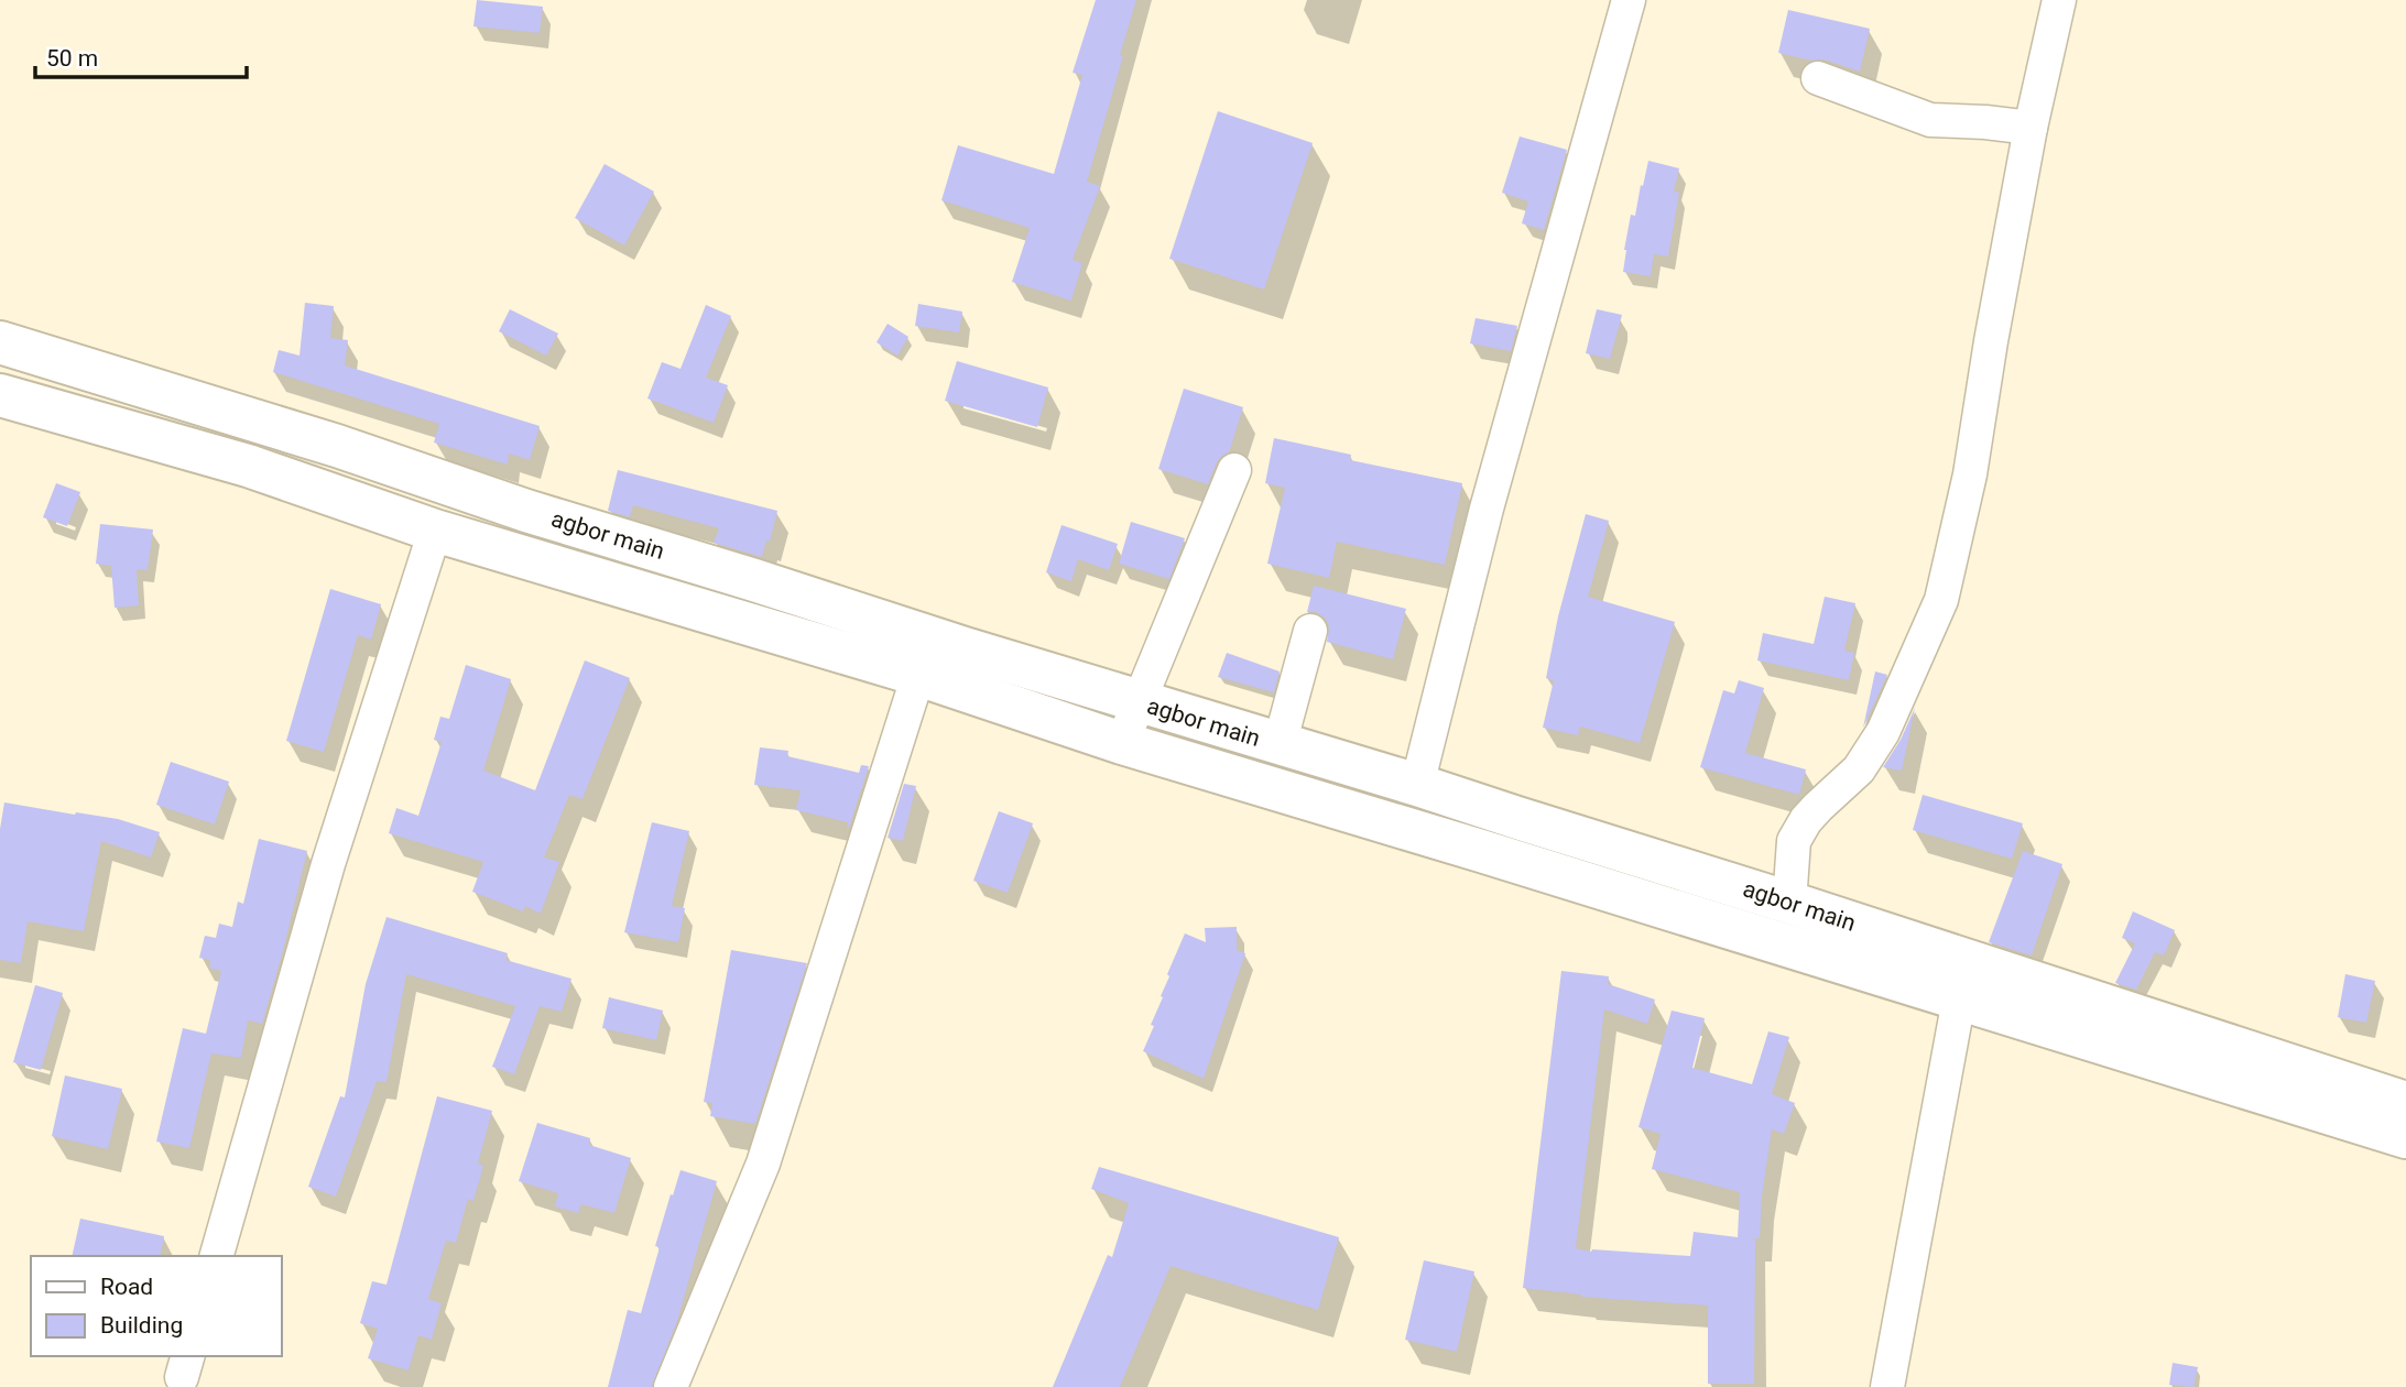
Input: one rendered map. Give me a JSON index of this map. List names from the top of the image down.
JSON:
{
  "streets": {
    "main road": ["agbor main"]
  },
  "legend": ["Road", "Building"],
  "scale_bar": "50 m"
}
